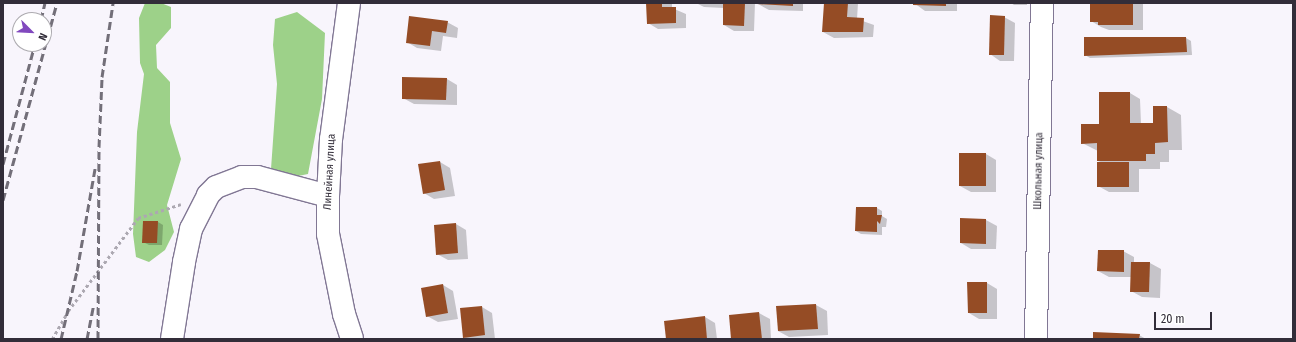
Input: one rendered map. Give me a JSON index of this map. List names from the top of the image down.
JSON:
{
  "streets": {
    "street": ["Школьная улица", "Линейная улица"]
  },
  "scale_bar": "20 m",
  "north": "bottom right"
}
